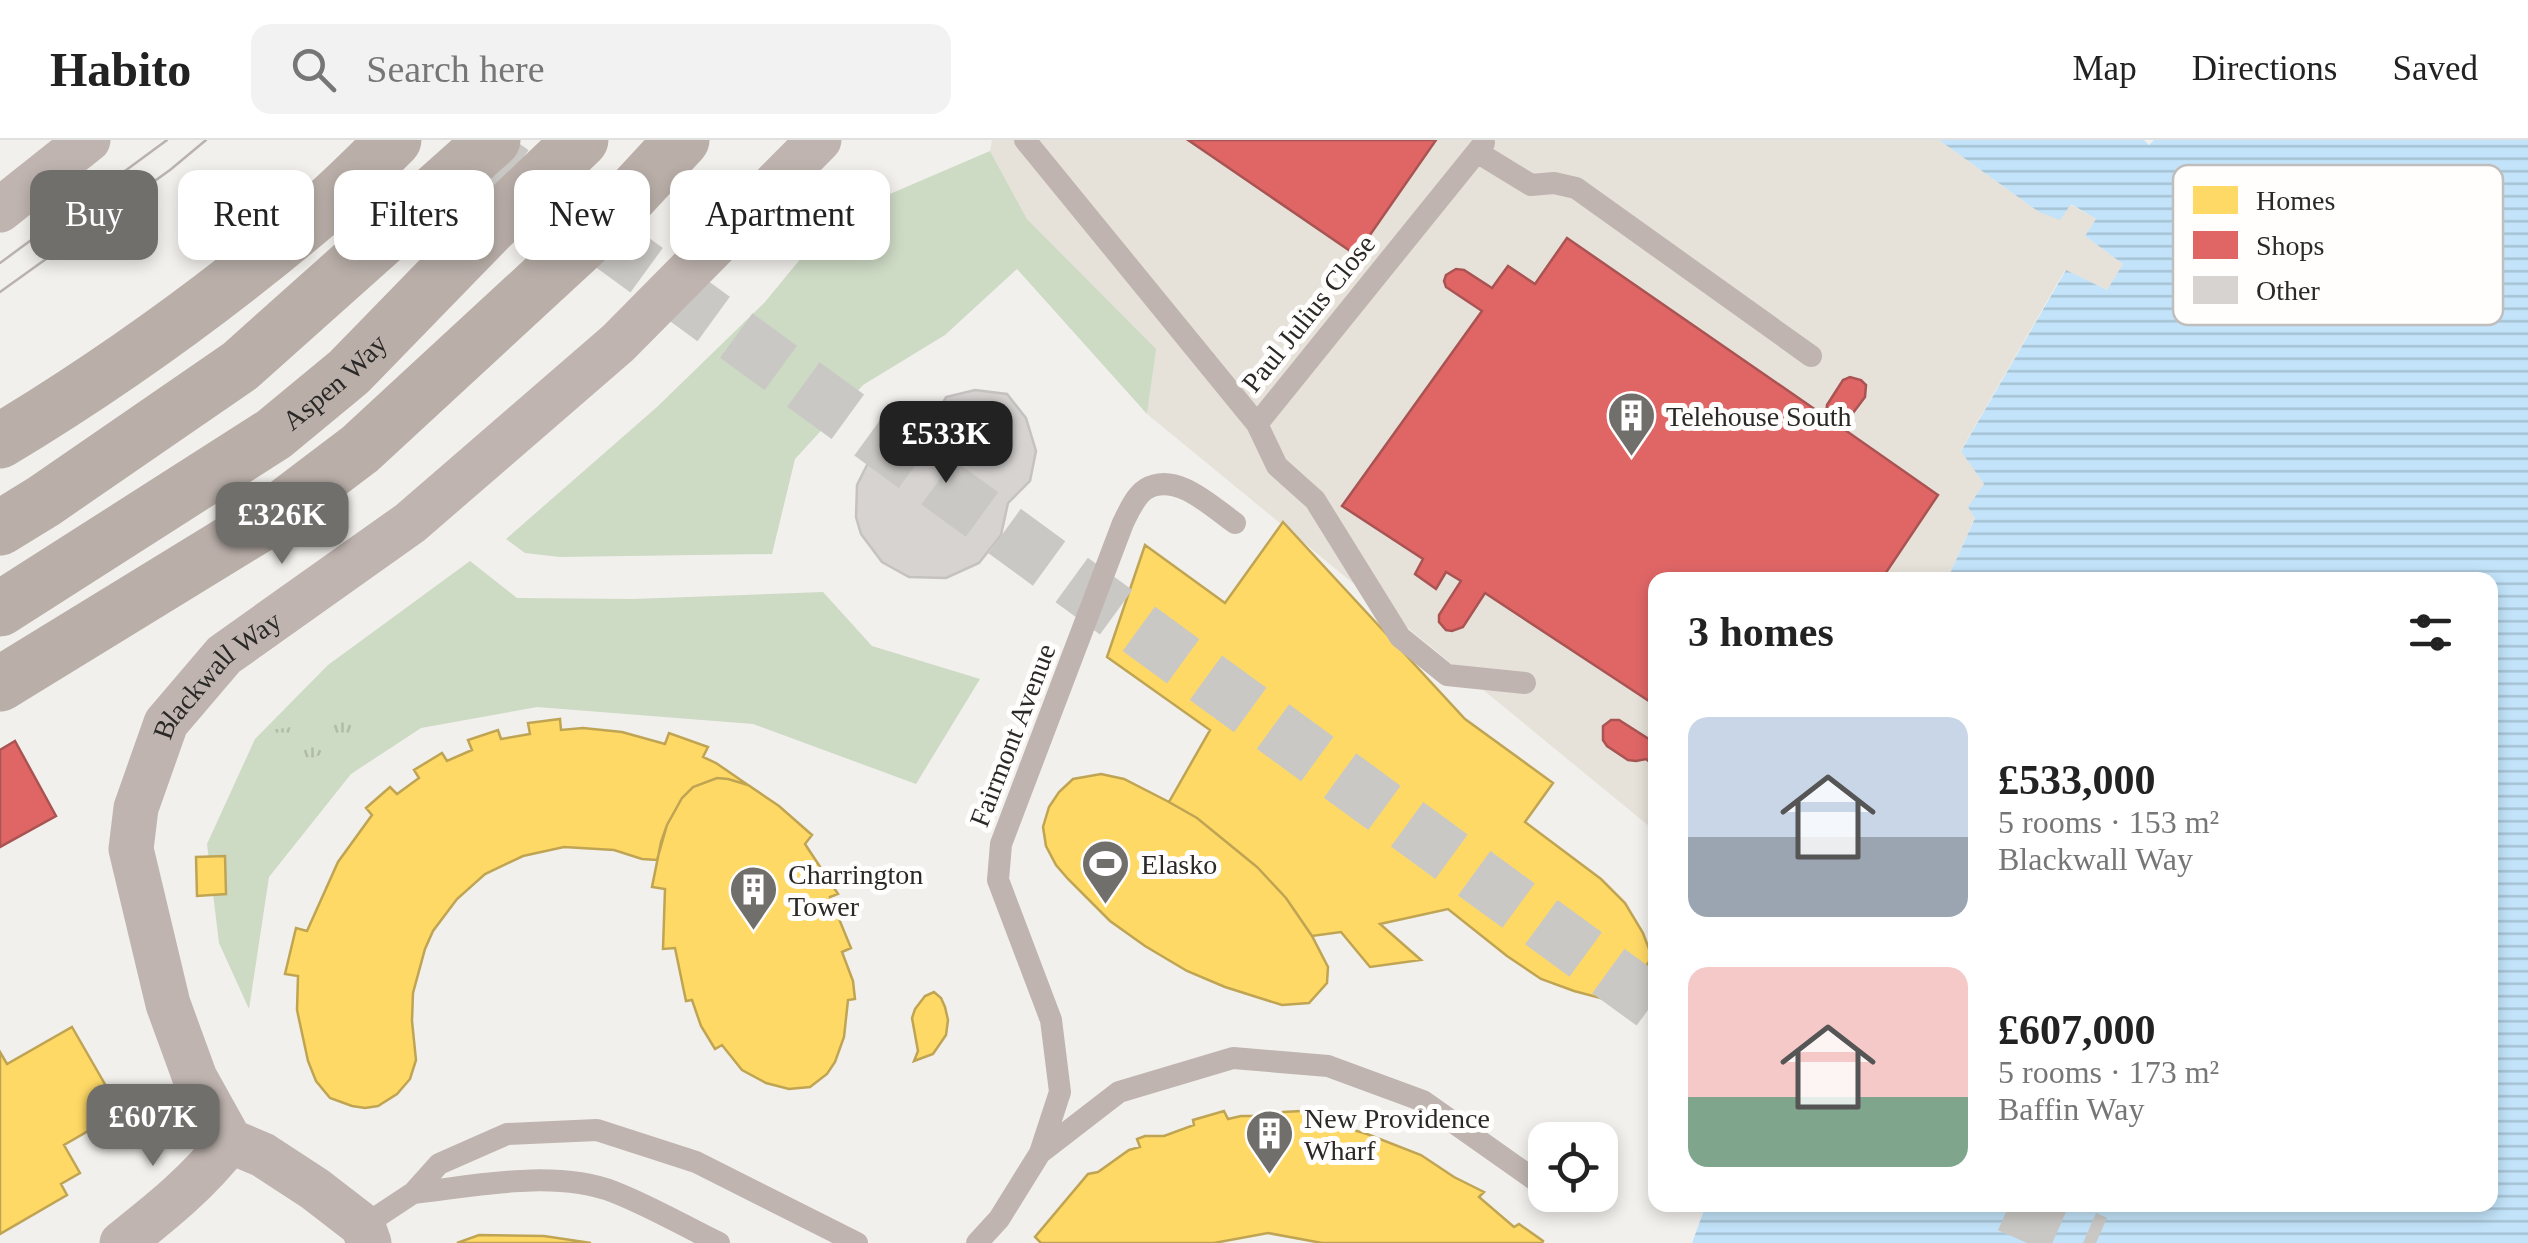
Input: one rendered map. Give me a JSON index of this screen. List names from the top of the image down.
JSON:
{
  "streets": {
    "highway": ["Aspen Way"],
    "street": ["Blackwall Way"],
    "lane": ["Paul Julius Close", "Fairmont Avenue"]
  },
  "places": {
    "building": ["Telehouse South", "Charrington Tower", "New Providence Wharf"],
    "sports": ["Elasko"]
  },
  "legend": ["Homes", "Shops", "Other"],
  "page": {
    "header": "Habito",
    "search": "Search here",
    "nav": ["Map", "Directions", "Saved"],
    "chip": [
      "Buy",
      "Rent",
      "Filters",
      "New",
      "Apartment"
    ],
    "price": ["£533K", "£326K", "£607K"],
    "heading": "3 homes",
    "list": [
      {
        "name": "£533,000",
        "note": "5 rooms · 153 m² · Blackwall Way"
      },
      {
        "name": "£607,000",
        "note": "5 rooms · 173 m² · Baffin Way"
      }
    ]
  }
}
